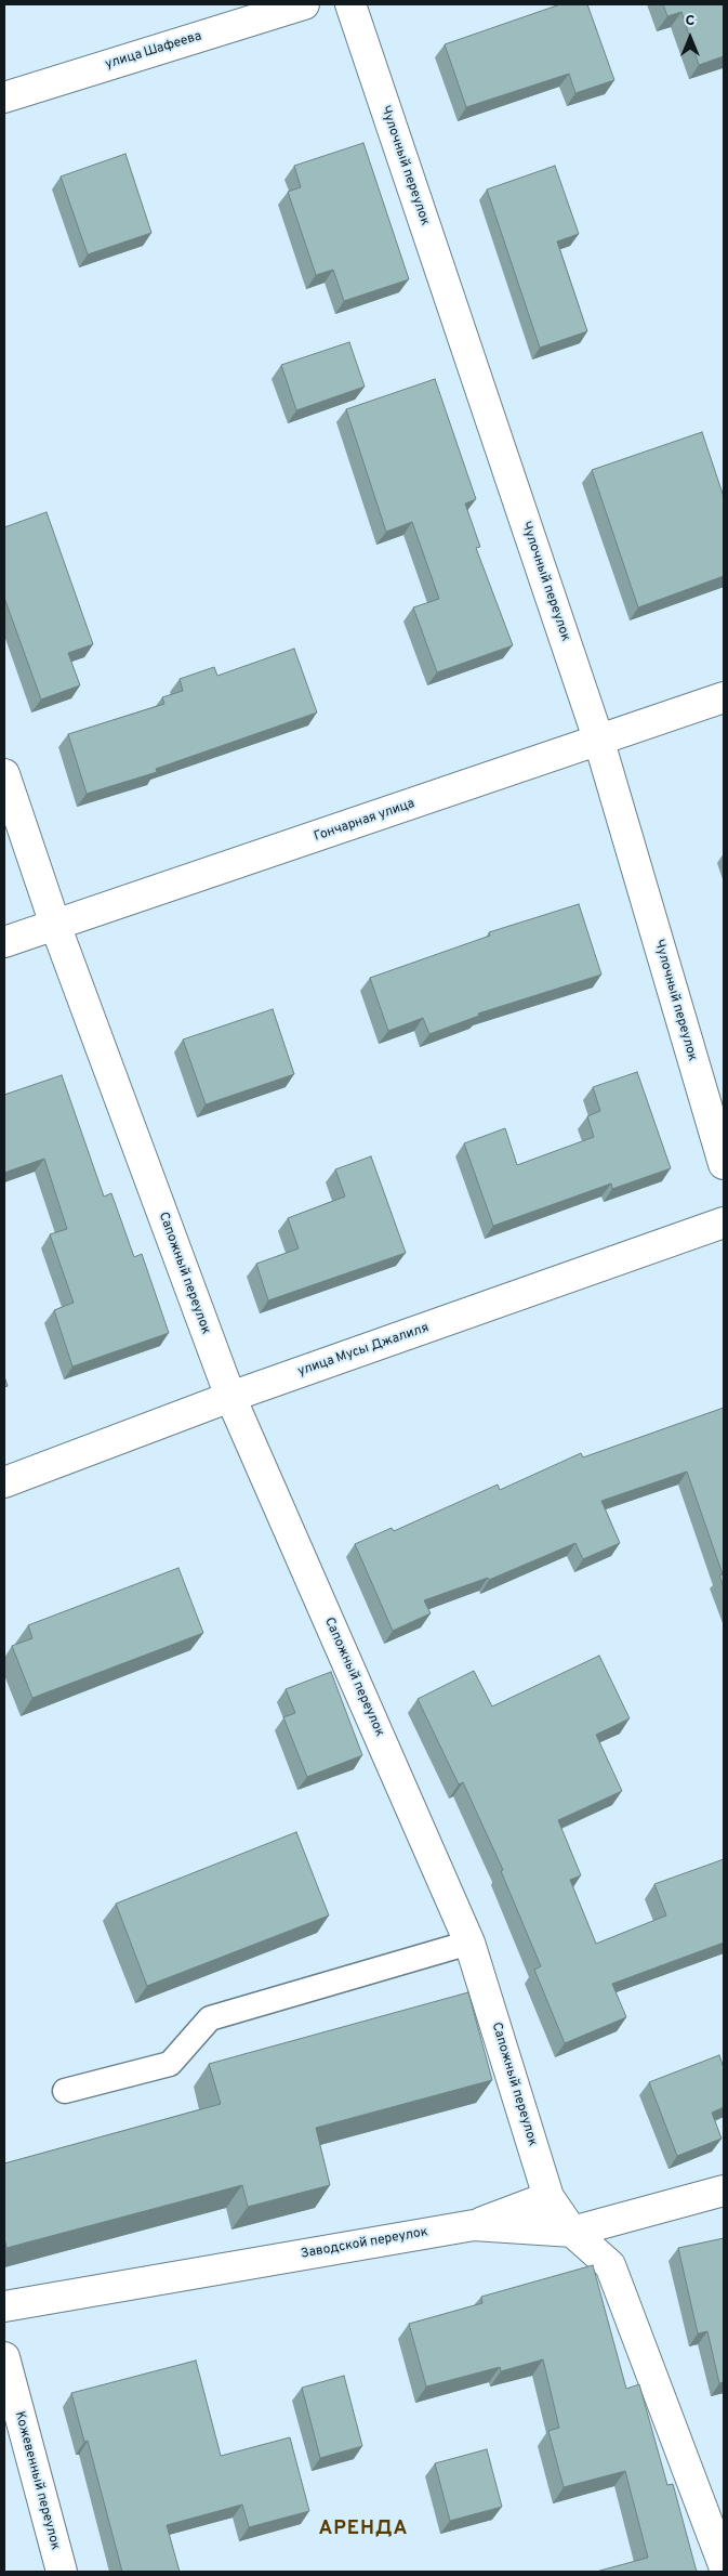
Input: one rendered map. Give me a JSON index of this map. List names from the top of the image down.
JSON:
{
  "streets": {
    "street": [
      "улица Шафеева",
      "Чулочный переулок",
      "Гончарная улица",
      "Сапожный переулок",
      "улица Мусы Джалиля",
      "Заводской переулок",
      "Кожевенный переулок"
    ]
  },
  "crossings": [
    ["Чулочный переулок", "Гончарная улица"],
    ["Гончарная улица", "Сапожный переулок"],
    ["Сапожный переулок", "улица Мусы Джалиля"],
    ["Сапожный переулок", "Заводской переулок"]
  ],
  "districts": ["АРЕНДА"],
  "north": "top"
}
